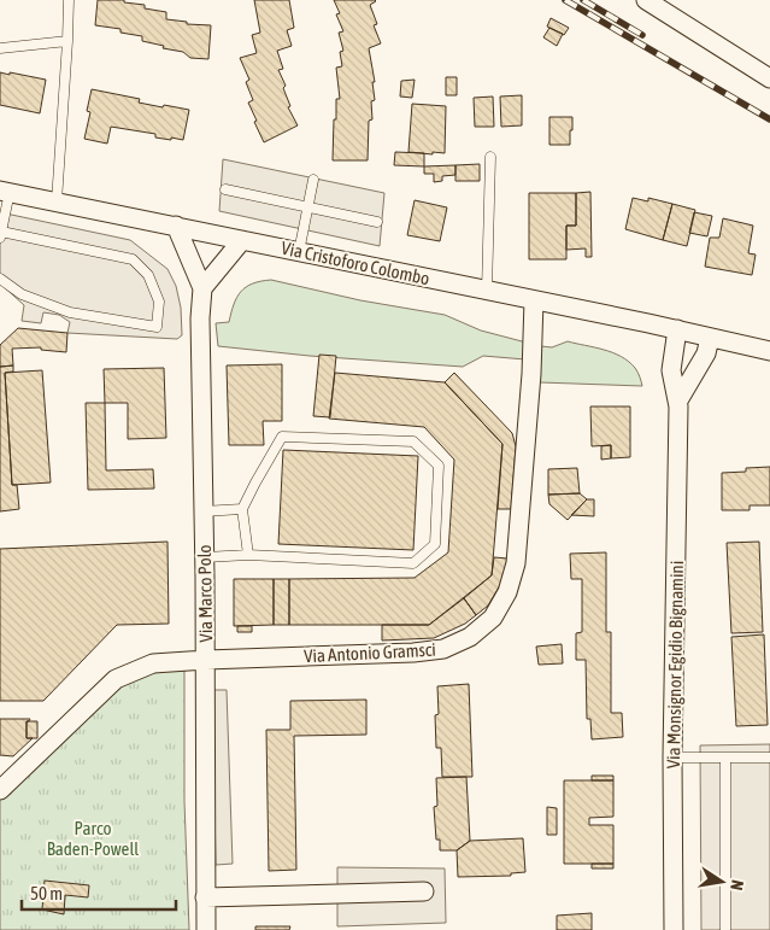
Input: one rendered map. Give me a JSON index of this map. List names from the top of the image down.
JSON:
{
  "streets": {
    "street": [
      "Via Cristoforo Colombo",
      "Via Marco Polo",
      "Via Antonio Gramsci",
      "Via Monsignor Egidio Bignamini"
    ]
  },
  "crossings": [
    ["Via Cristoforo Colombo", "Via Marco Polo"],
    ["Via Cristoforo Colombo", "Via Antonio Gramsci"],
    ["Via Cristoforo Colombo", "Via Monsignor Egidio Bignamini"],
    ["Via Marco Polo", "Via Antonio Gramsci"]
  ],
  "parks": ["Parco Baden-Powell"],
  "scale_bar": "50 m",
  "north": "right"
}
